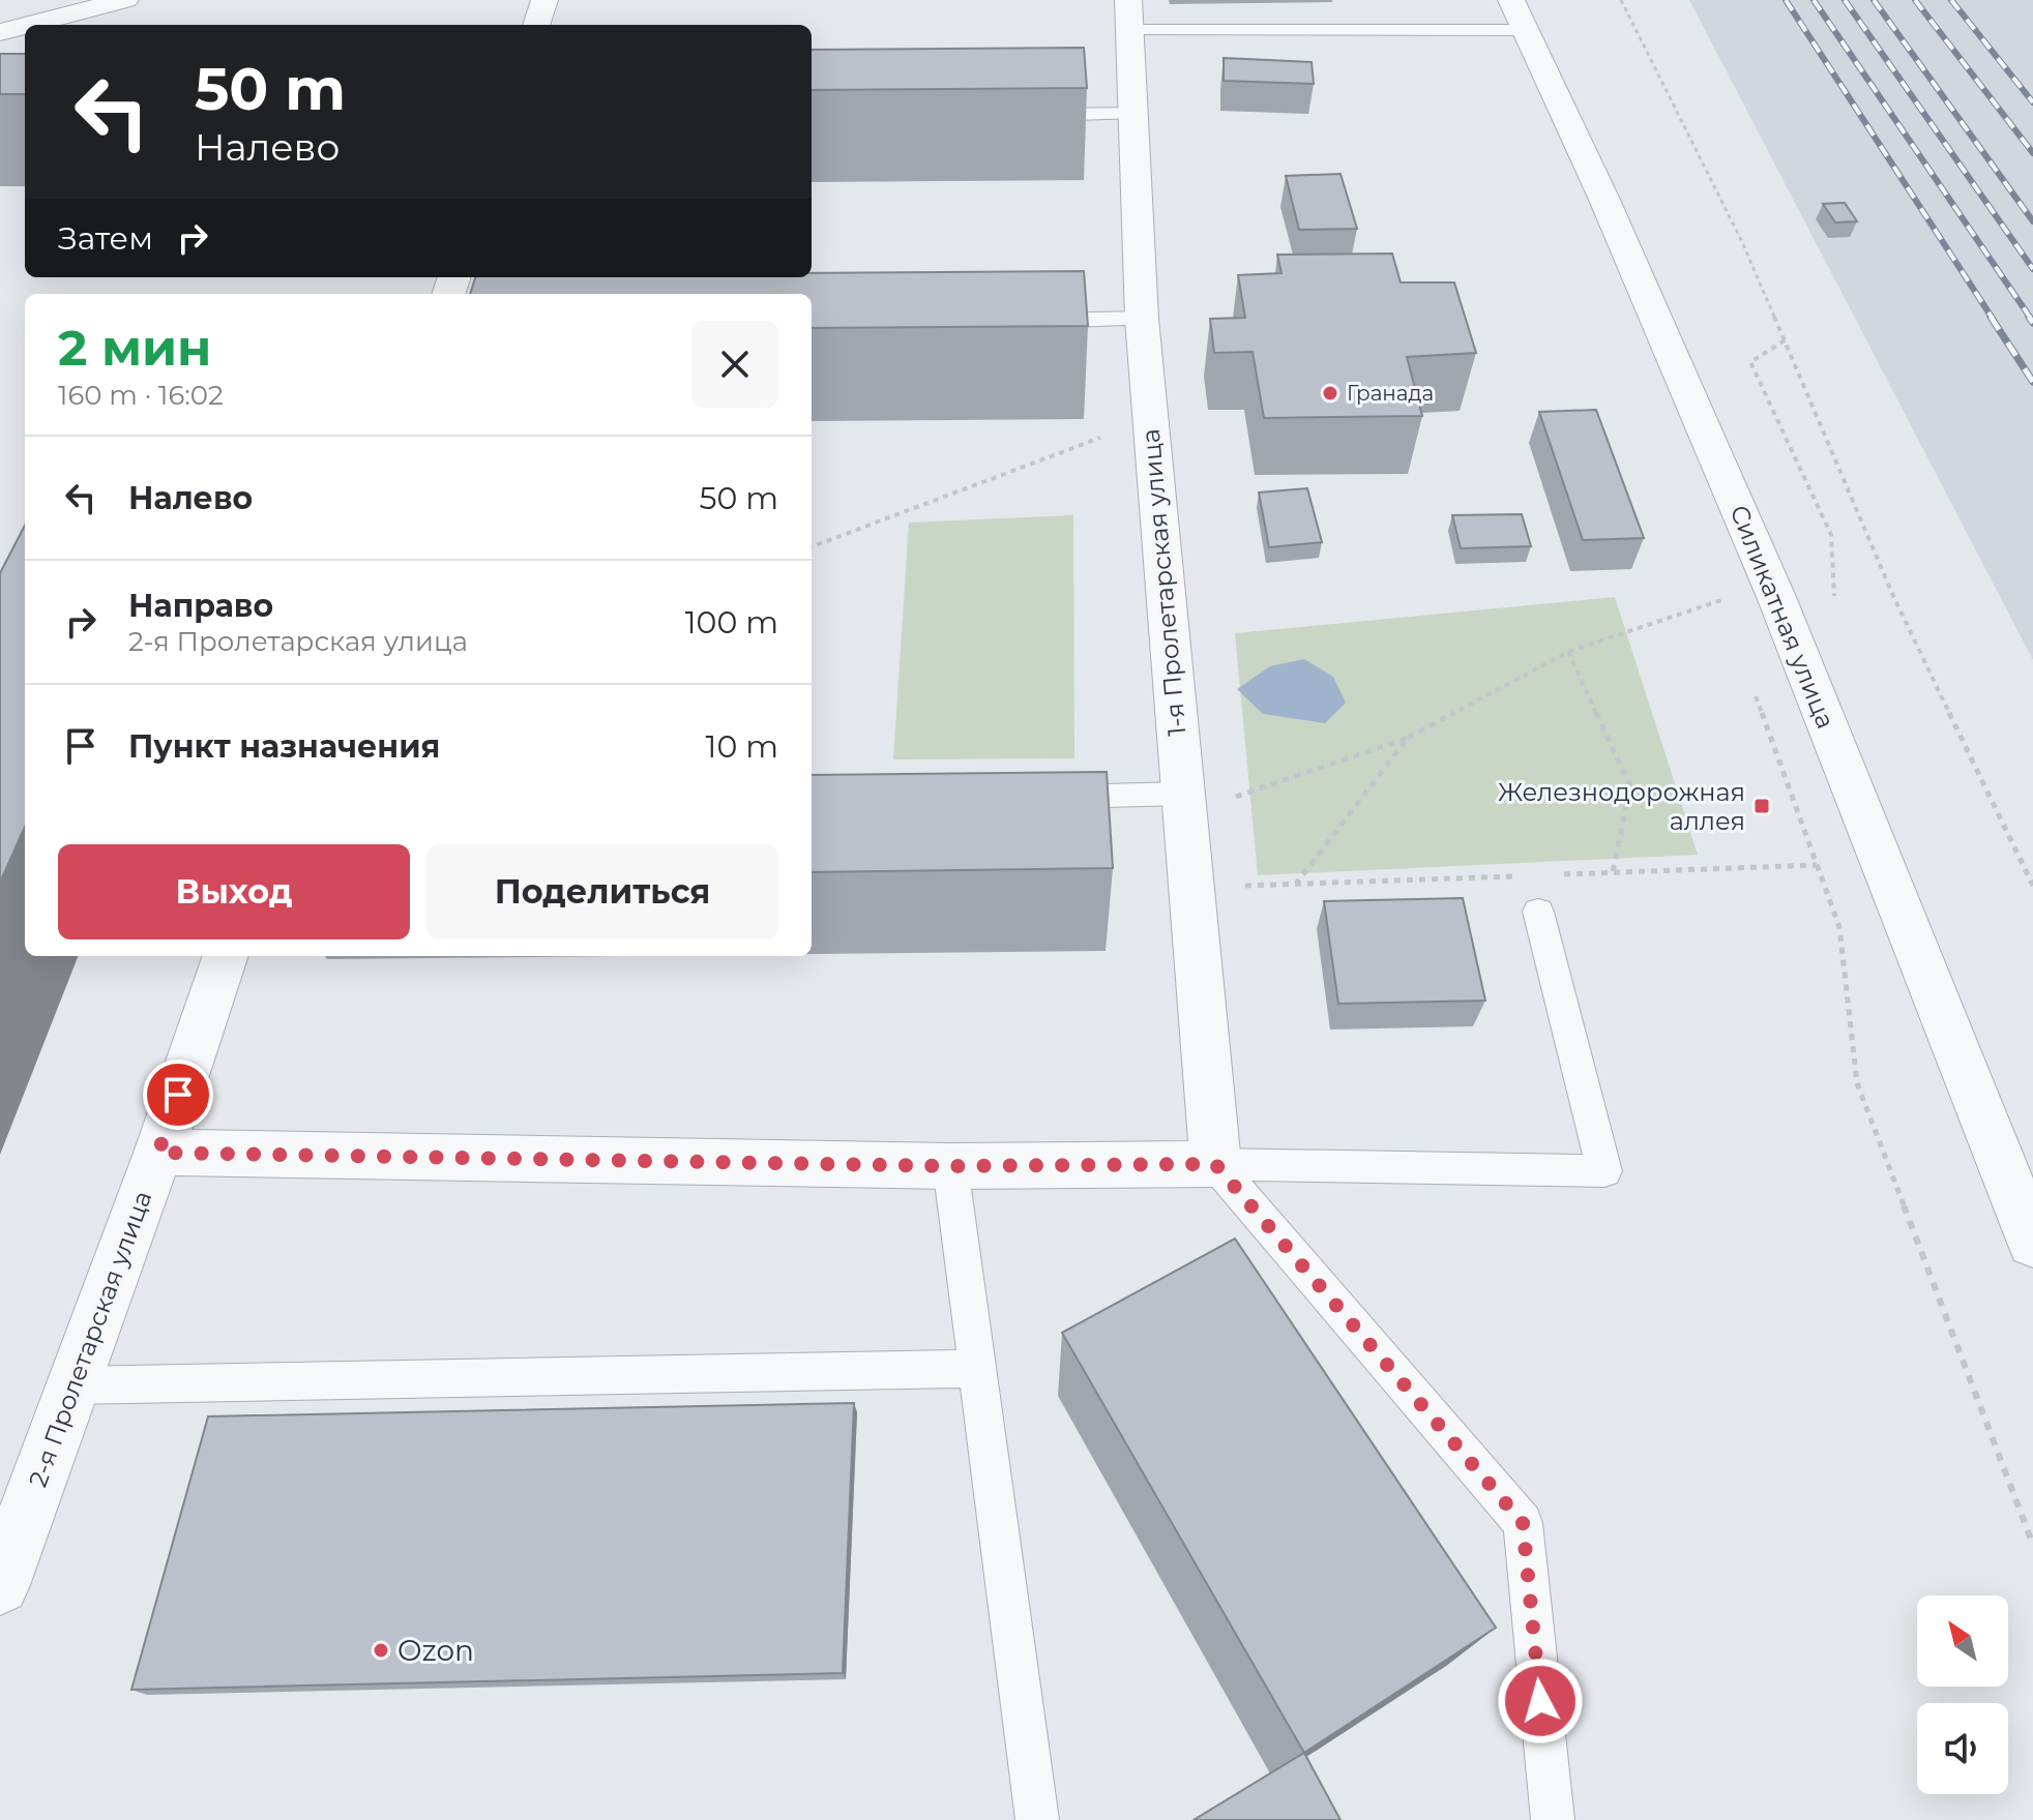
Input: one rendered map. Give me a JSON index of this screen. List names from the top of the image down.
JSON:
{
  "streets": {
    "street": ["1-я Пролетарская улица", "Силикатная улица", "2-я Пролетарская улица"]
  },
  "places": {
    "other": ["Гранада", "Ozon"],
    "transit": ["Железнодорожная аллея"]
  },
  "north": "top left",
  "page": {
    "turn": ["50 m", "Налево"],
    "then": "Затем",
    "heading": ["2 мин", "160 m · 16:02"],
    "list": [
      {
        "name": "Налево",
        "value": "50 m"
      },
      {
        "name": "Направо",
        "note": "2-я Пролетарская улица",
        "value": "100 m"
      },
      {
        "name": "Пункт назначения",
        "value": "10 m"
      }
    ],
    "buttons": ["Выход", "Поделиться"]
  }
}
